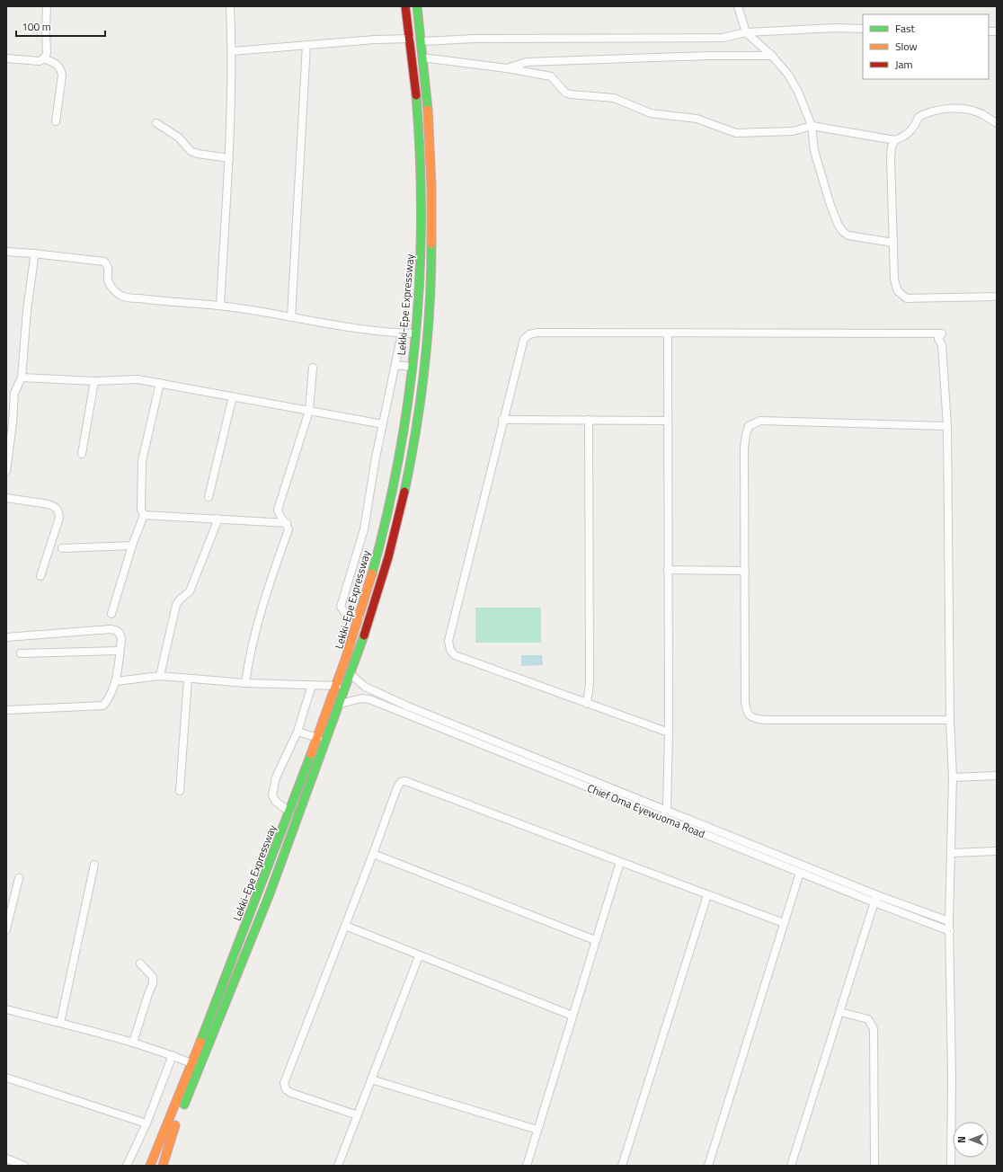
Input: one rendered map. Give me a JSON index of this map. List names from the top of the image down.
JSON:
{
  "streets": {
    "highway": ["Lekki-Epe Expressway"],
    "street": ["Chief Oma Eyewuoma Road"]
  },
  "crossings": [
    ["Lekki-Epe Expressway", "Chief Oma Eyewuoma Road"]
  ],
  "legend": ["Fast", "Slow", "Jam"],
  "scale_bar": "100 m",
  "north": "left"
}
